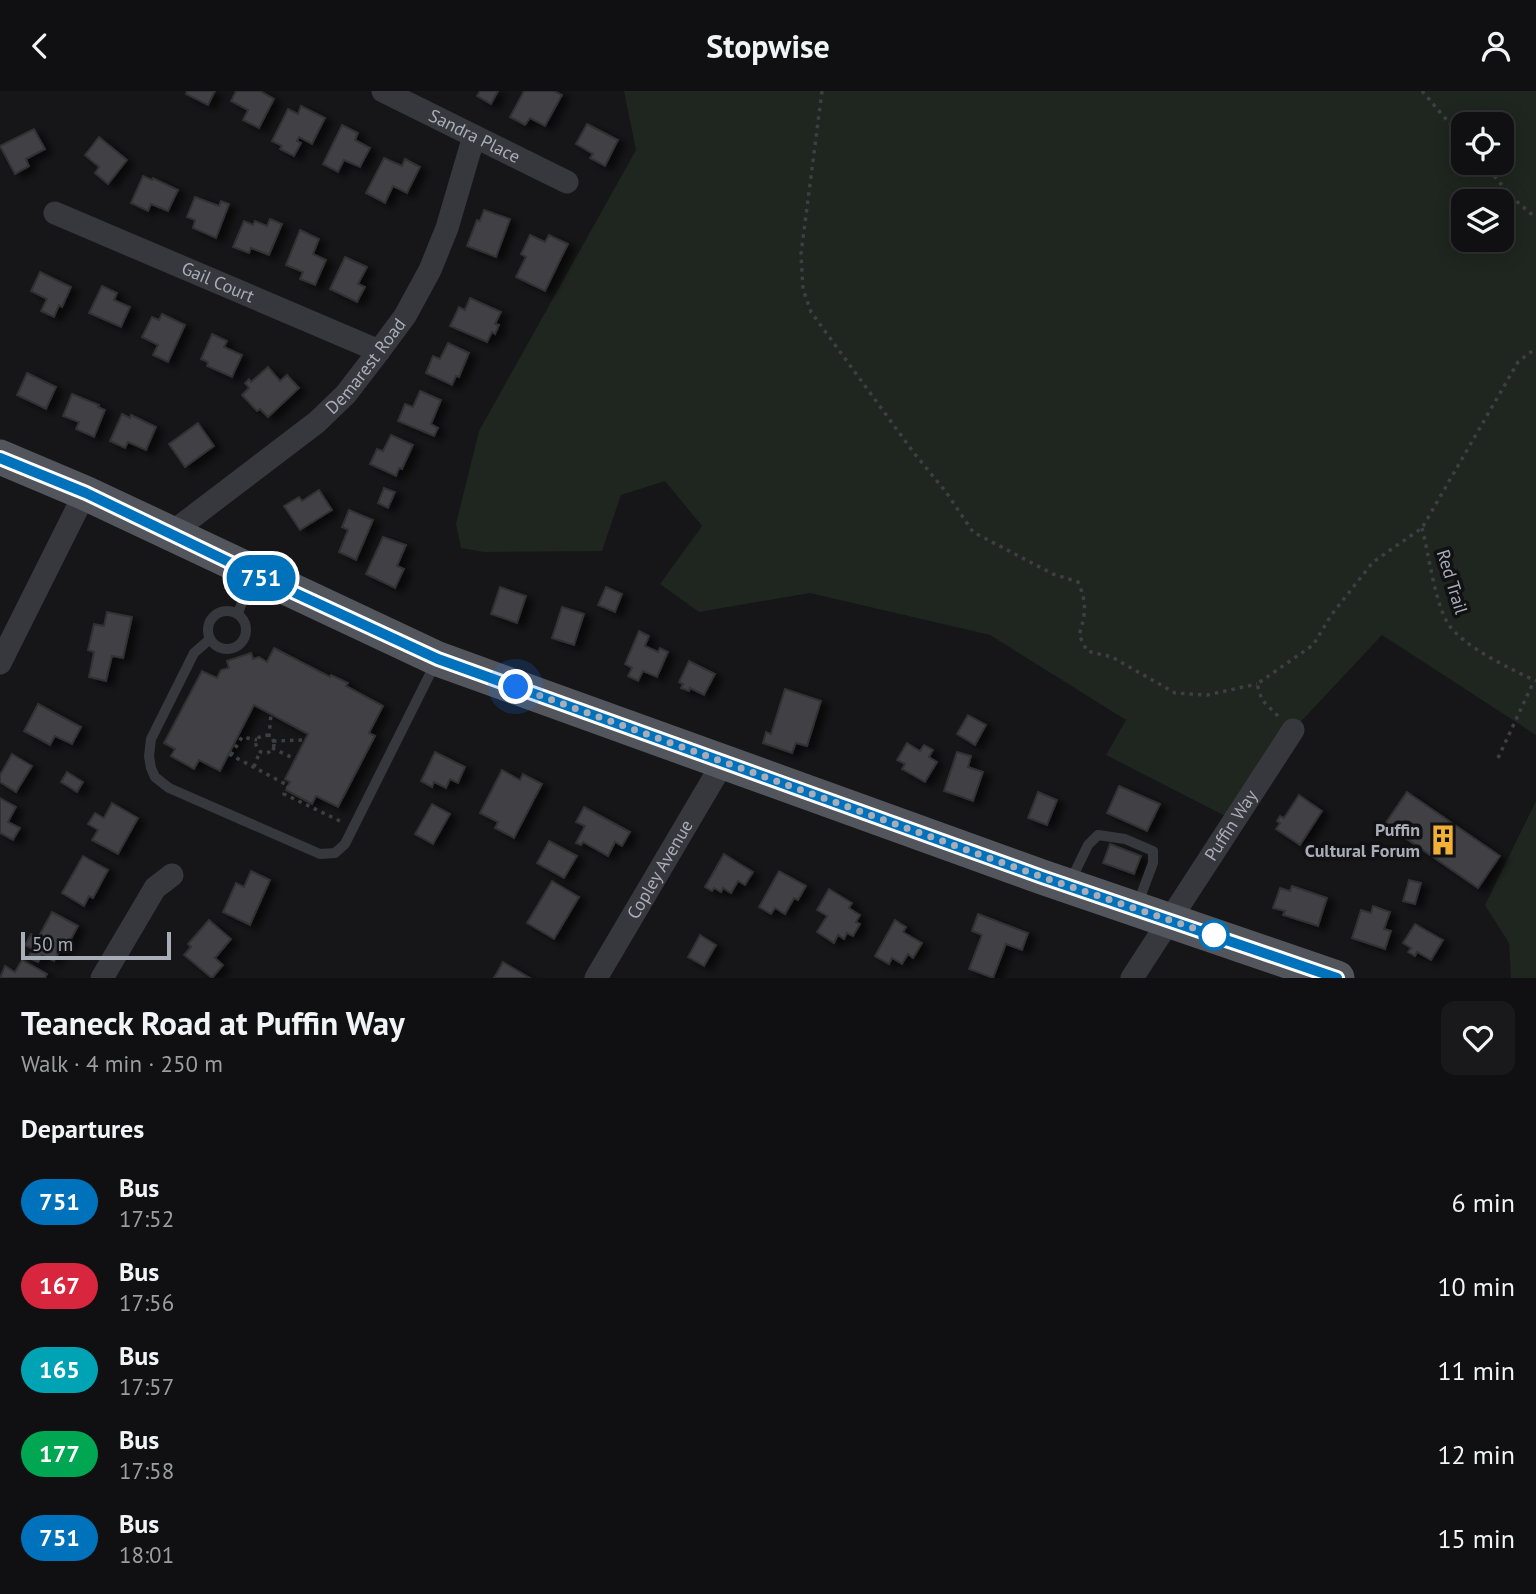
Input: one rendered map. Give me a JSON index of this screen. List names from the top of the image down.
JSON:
{
  "streets": {
    "street": [
      "Sandra Place",
      "Gail Court",
      "Demarest Road",
      "Puffin Way",
      "Copley Avenue"
    ],
    "path": ["Red Trail"]
  },
  "crossings": [
    ["Sandra Place", "Demarest Road"],
    ["Gail Court", "Demarest Road"]
  ],
  "places": {
    "building": ["Puffin Cultural Forum"]
  },
  "lines": ["bus line 751"],
  "scale_bar": "50 m",
  "page": {
    "header": "Stopwise",
    "on_map": "751",
    "scale": "50 m",
    "heading": [
      ["Teaneck Road at Puffin Way", "Walk · 4 min · 250 m"],
      "Departures"
    ],
    "list": [
      {
        "mark": "751",
        "name": "Bus",
        "note": "17:52",
        "value": "6 min"
      },
      {
        "mark": "167",
        "name": "Bus",
        "note": "17:56",
        "value": "10 min"
      },
      {
        "mark": "165",
        "name": "Bus",
        "note": "17:57",
        "value": "11 min"
      },
      {
        "mark": "177",
        "name": "Bus",
        "note": "17:58",
        "value": "12 min"
      },
      {
        "mark": "751",
        "name": "Bus",
        "note": "18:01",
        "value": "15 min"
      }
    ]
  }
}
